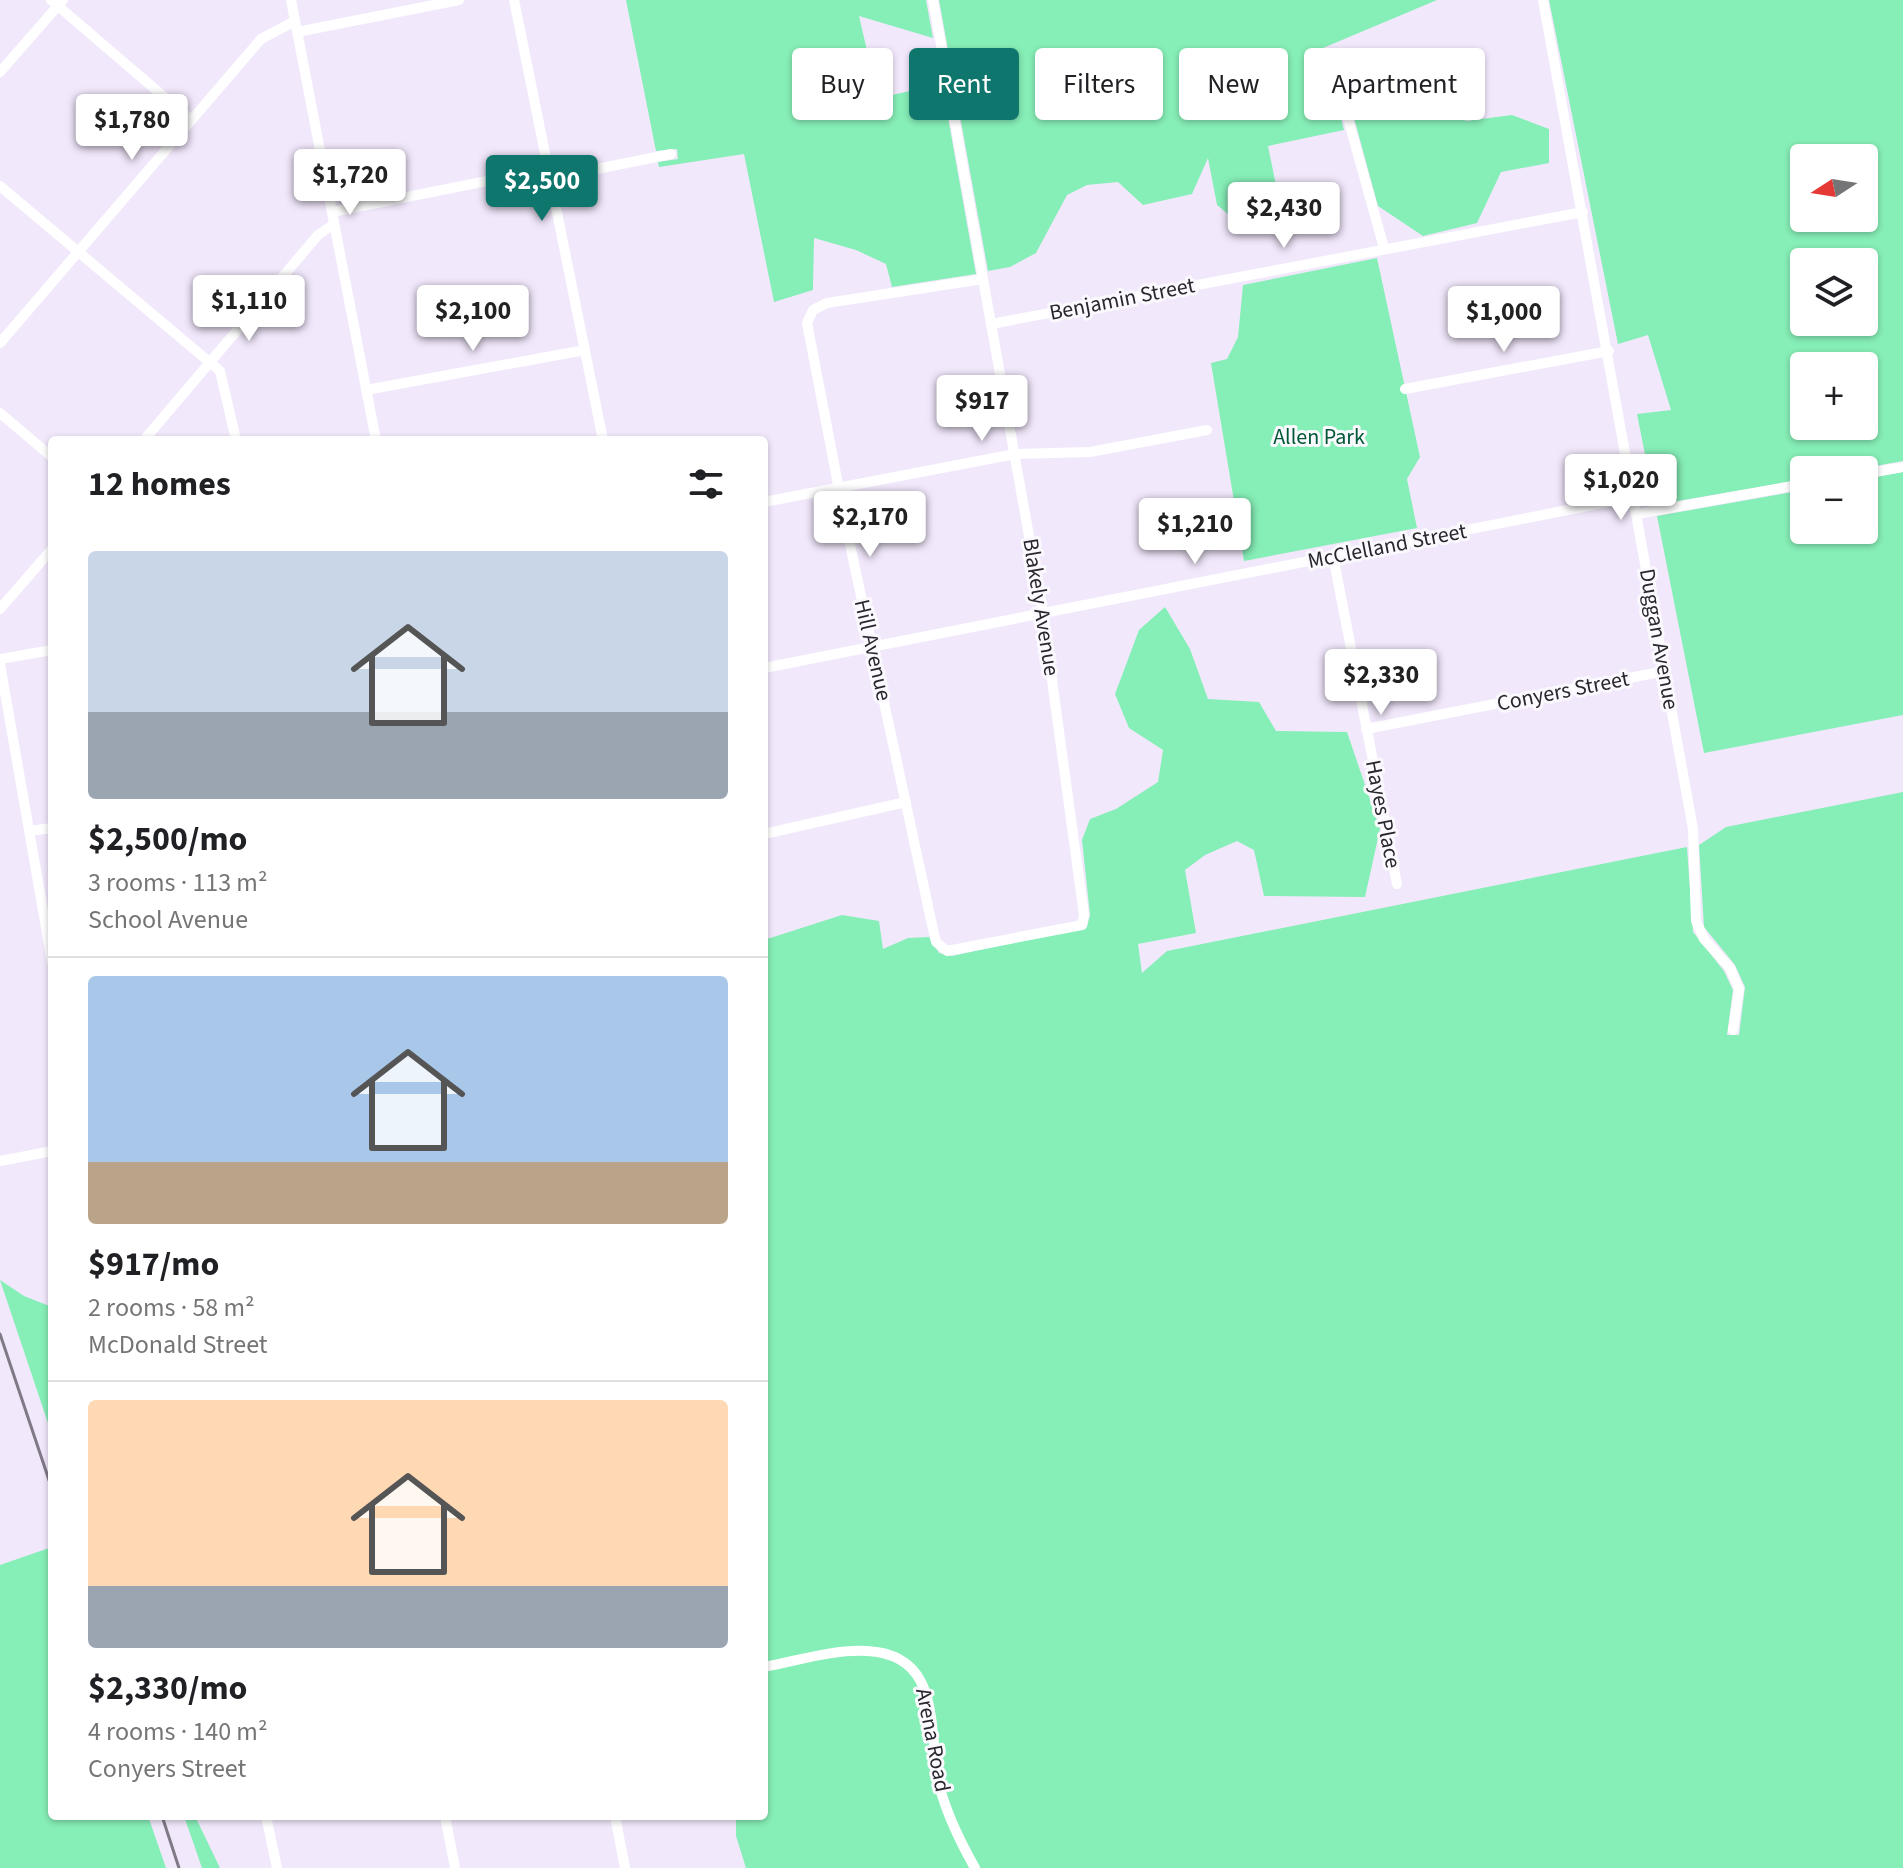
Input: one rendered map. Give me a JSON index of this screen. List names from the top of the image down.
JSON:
{
  "streets": {
    "street": [
      "Benjamin Street",
      "McClelland Street",
      "Blakely Avenue",
      "Duggan Avenue",
      "Hill Avenue",
      "Conyers Street",
      "Hayes Place",
      "Arena Road"
    ]
  },
  "crossings": [
    ["Benjamin Street", "Blakely Avenue"],
    ["Benjamin Street", "Duggan Avenue"],
    ["McClelland Street", "Blakely Avenue"],
    ["McClelland Street", "Duggan Avenue"],
    ["McClelland Street", "Hill Avenue"],
    ["McClelland Street", "Hayes Place"],
    ["Blakely Avenue", "Hill Avenue"],
    ["Duggan Avenue", "Conyers Street"],
    ["Conyers Street", "Hayes Place"]
  ],
  "parks": ["Allen Park"],
  "north": "left",
  "page": {
    "chip": [
      "Buy",
      "Rent",
      "Filters",
      "New",
      "Apartment"
    ],
    "price": [
      "$1,780",
      "$1,720",
      "$2,500",
      "$2,430",
      "$1,110",
      "$2,100",
      "$1,000",
      "$917",
      "$1,020",
      "$2,170",
      "$1,210",
      "$2,330"
    ],
    "map_buttons": ["+", "−"],
    "heading": "12 homes",
    "list": [
      {
        "name": "$2,500/mo",
        "note": "3 rooms · 113 m² · School Avenue"
      },
      {
        "name": "$917/mo",
        "note": "2 rooms · 58 m² · McDonald Street"
      },
      {
        "name": "$2,330/mo",
        "note": "4 rooms · 140 m² · Conyers Street"
      }
    ]
  }
}
